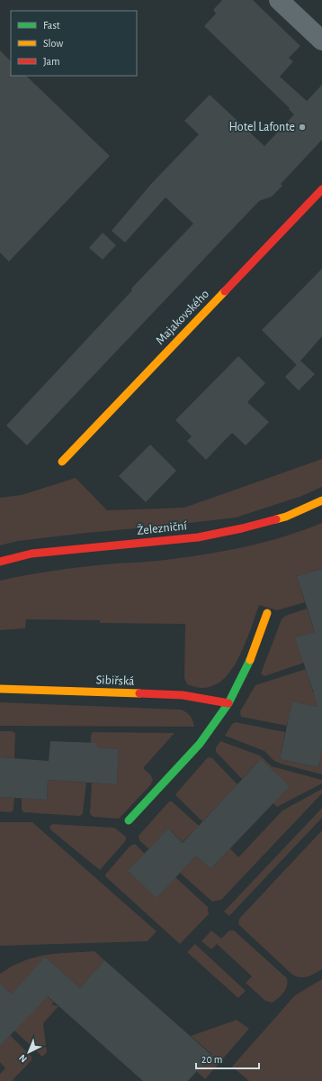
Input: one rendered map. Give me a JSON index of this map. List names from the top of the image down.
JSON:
{
  "streets": {
    "street": ["Majakovského", "Železniční", "Sibiřská"]
  },
  "places": ["Hotel Lafonte"],
  "legend": ["Fast", "Slow", "Jam"],
  "scale_bar": "20 m",
  "north": "bottom left"
}
